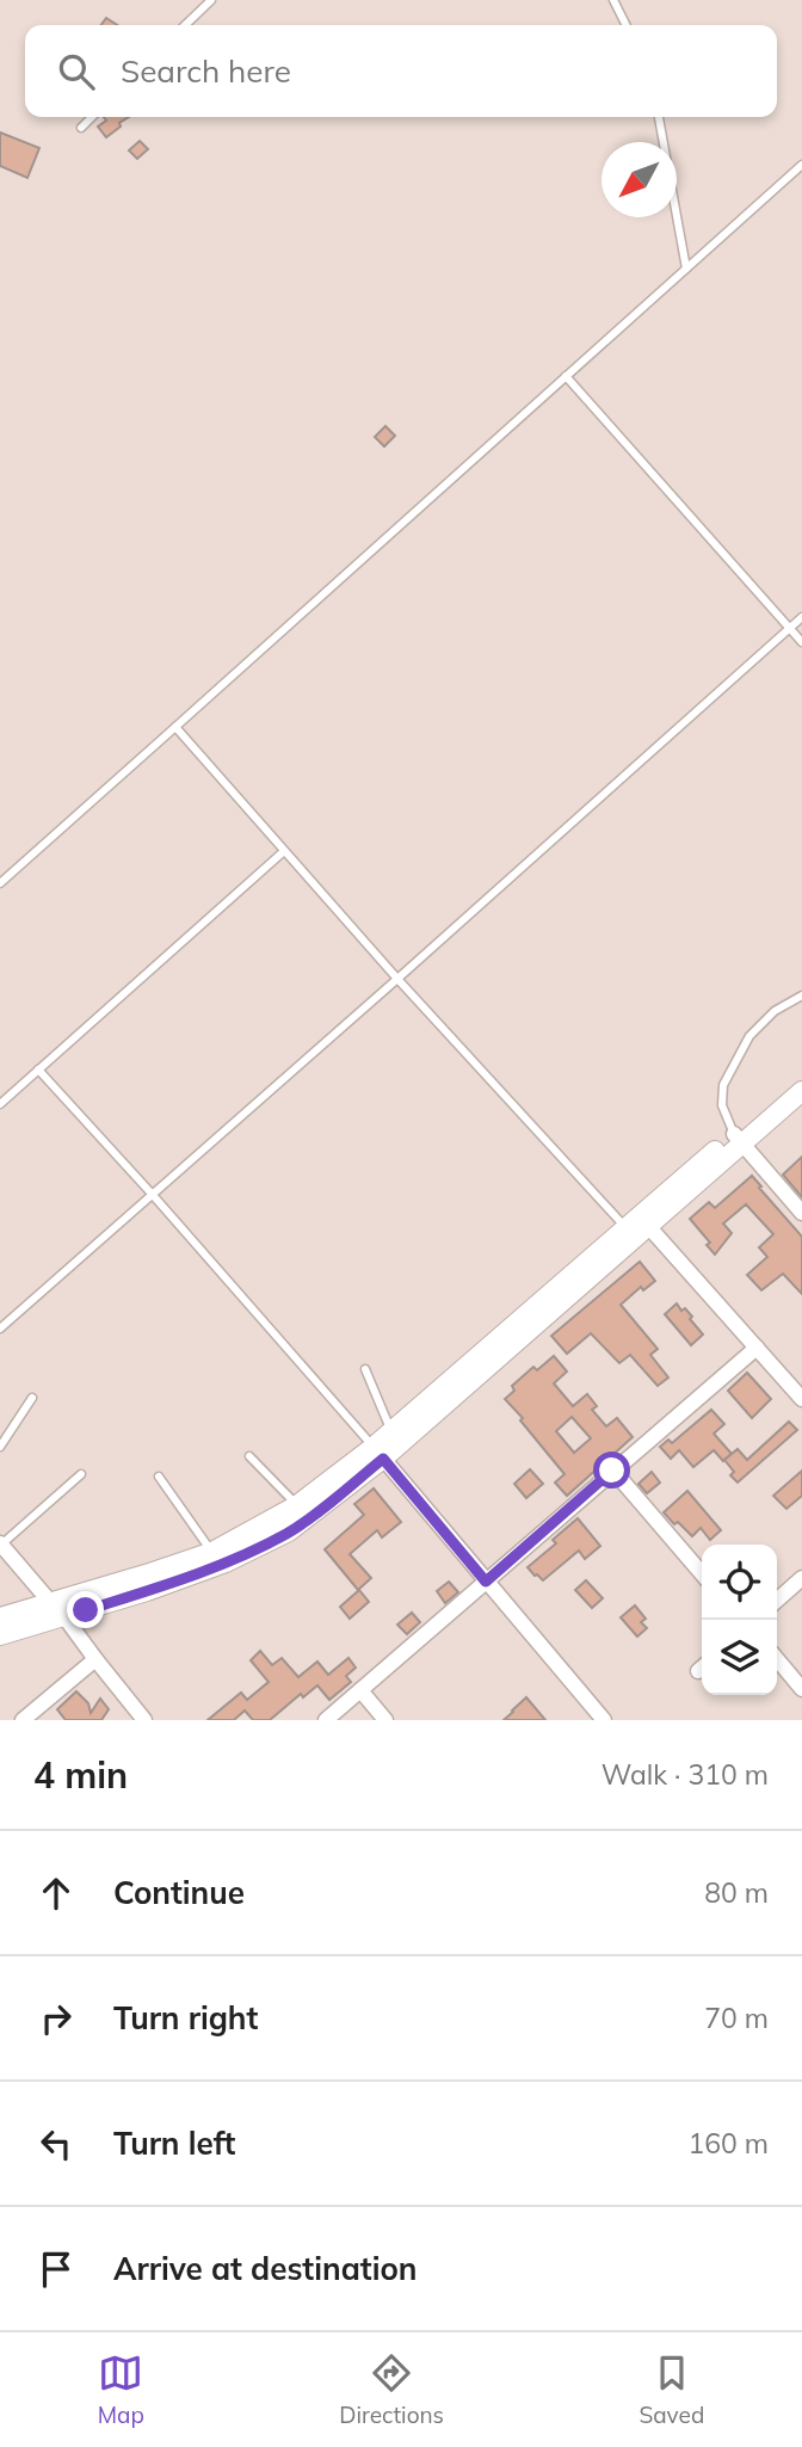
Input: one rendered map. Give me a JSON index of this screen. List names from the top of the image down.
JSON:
{
  "north": "bottom left",
  "page": {
    "search": "Search here",
    "heading": ["4 min", "Walk · 310 m"],
    "list": [
      ["Continue", "80 m"],
      ["Turn right", "70 m"],
      ["Turn left", "160 m"],
      "Arrive at destination"
    ],
    "nav": ["Map", "Directions", "Saved"]
  }
}
